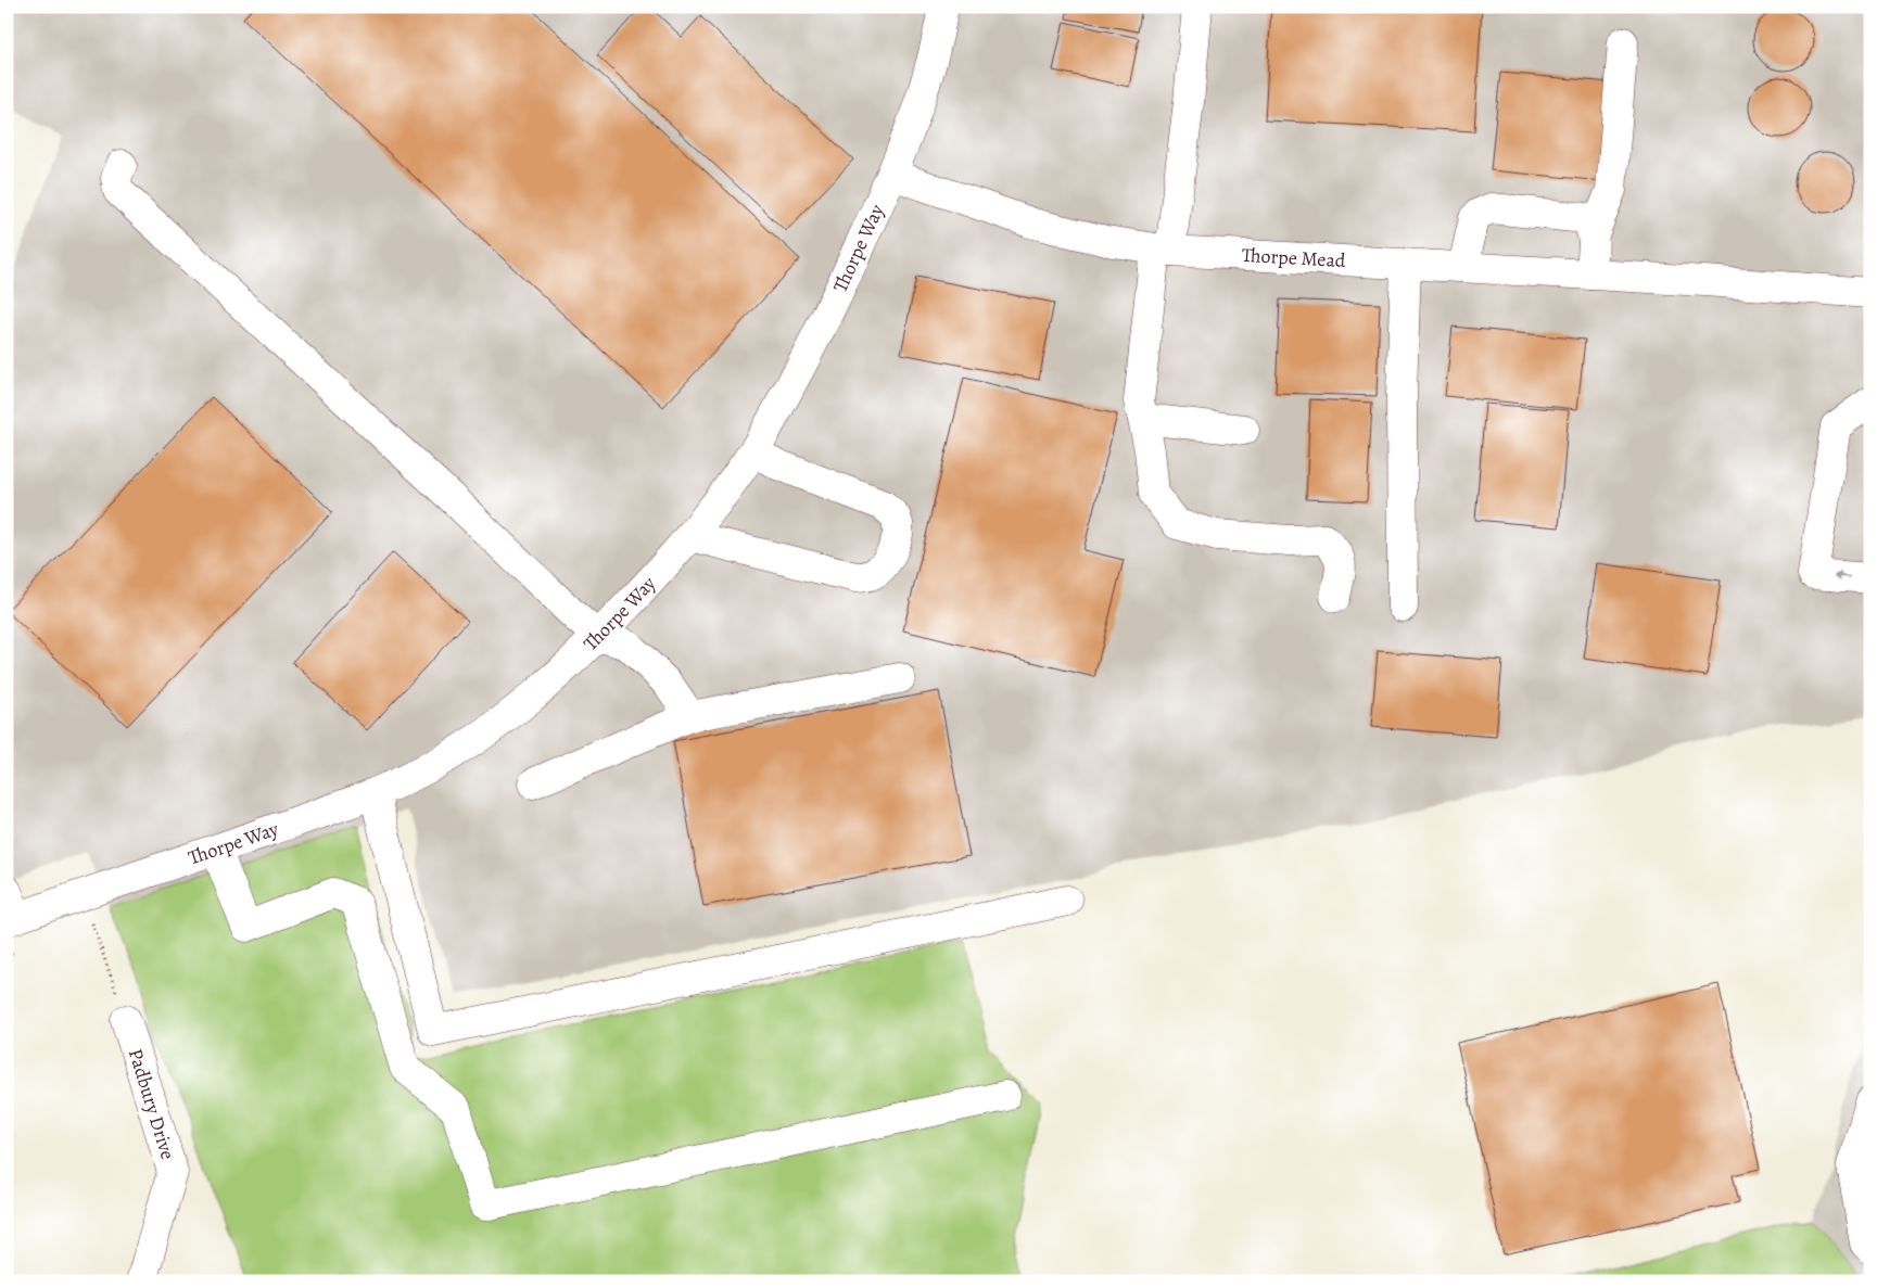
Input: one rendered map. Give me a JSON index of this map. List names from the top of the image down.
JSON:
{
  "streets": {
    "street": ["Thorpe Way", "Thorpe Mead", "Padbury Drive"]
  },
  "crossings": [
    ["Thorpe Way", "Thorpe Mead"]
  ]
}
